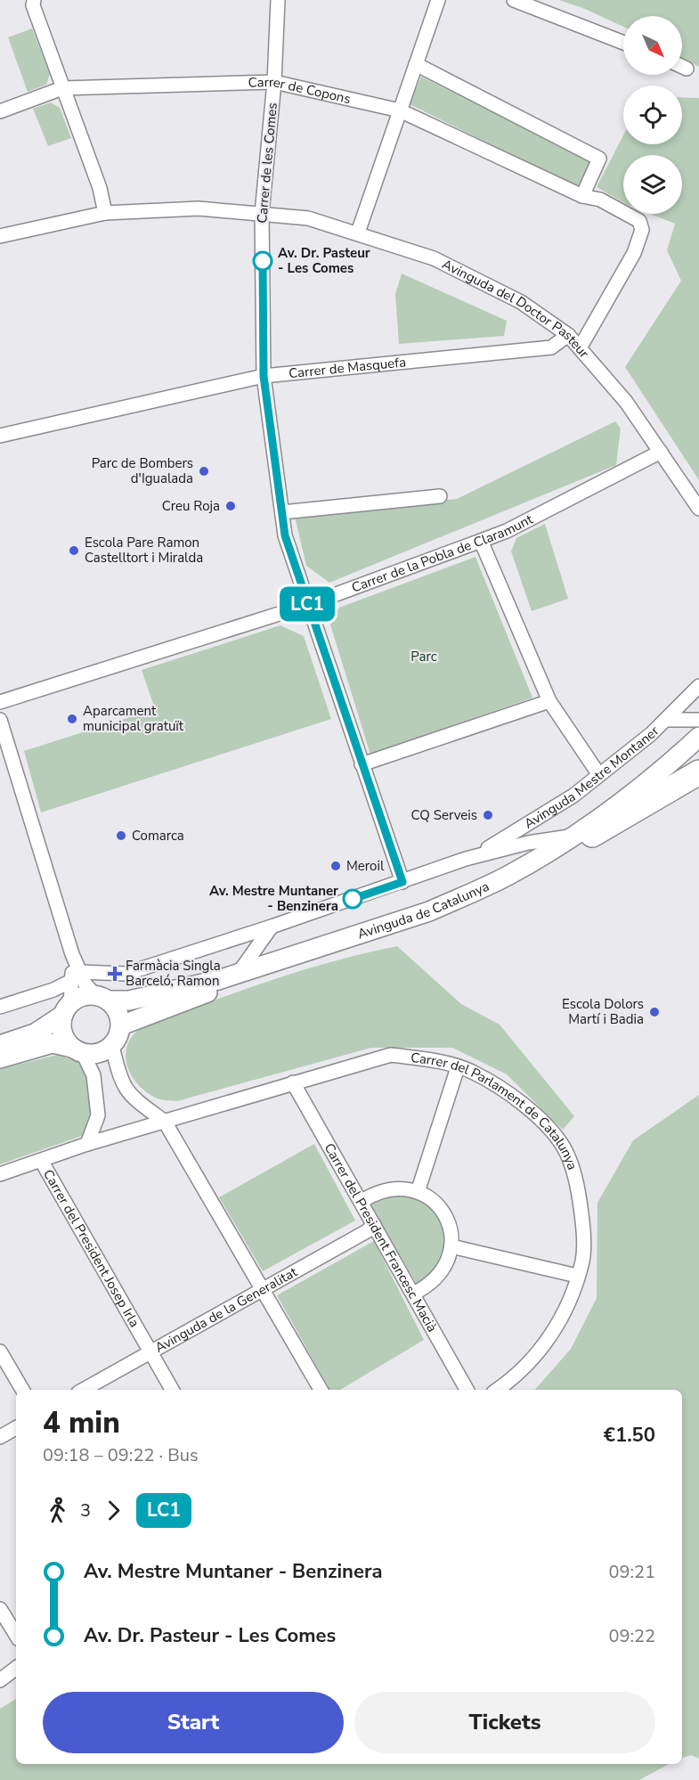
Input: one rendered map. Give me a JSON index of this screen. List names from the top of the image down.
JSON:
{
  "streets": {
    "street": [
      "Carrer de Copons",
      "Carrer de les Comes",
      "Avinguda del Doctor Pasteur",
      "Carrer de Masquefa",
      "Carrer de la Pobla de Claramunt",
      "Avinguda Mestre Montaner",
      "Avinguda de Catalunya",
      "Carrer del Parlament de Catalunya",
      "Carrer del President Francesc Macià",
      "Carrer del President Josep Irla",
      "Avinguda de la Generalitat"
    ]
  },
  "crossings": [
    ["Carrer de Copons", "Carrer de les Comes"],
    ["Carrer de Copons", "Avinguda del Doctor Pasteur"],
    ["Carrer de les Comes", "Avinguda del Doctor Pasteur"],
    ["Carrer de les Comes", "Carrer de Masquefa"],
    ["Carrer de les Comes", "Carrer de la Pobla de Claramunt"],
    ["Carrer de les Comes", "Avinguda Mestre Montaner"],
    ["Avinguda del Doctor Pasteur", "Carrer de Masquefa"],
    ["Avinguda del Doctor Pasteur", "Carrer de la Pobla de Claramunt"],
    ["Avinguda Mestre Montaner", "Avinguda de Catalunya"],
    ["Carrer del Parlament de Catalunya", "Carrer del President Francesc Macià"],
    ["Carrer del Parlament de Catalunya", "Carrer del President Josep Irla"],
    ["Carrer del President Francesc Macià", "Avinguda de la Generalitat"],
    ["Carrer del President Josep Irla", "Avinguda de la Generalitat"]
  ],
  "parks": ["Parc"],
  "places": {
    "other": [
      "Av. Dr. Pasteur - Les Comes",
      "Parc de Bombers d'Igualada",
      "Creu Roja",
      "Escola Pare Ramon Castelltort i Miralda",
      "Aparcament municipal gratuït",
      "CQ Serveis",
      "Comarca",
      "Meroil",
      "Av. Mestre Muntaner - Benzinera",
      "Escola Dolors Martí i Badia"
    ],
    "health": ["Farmàcia Singla Barceló, Ramon"]
  },
  "lines": ["bus line LC1"],
  "north": "bottom right",
  "page": {
    "on_map": "LC1",
    "heading": ["4 min", "09:18 – 09:22 · Bus", "€1.50"],
    "legs": ["3", "LC1"],
    "list": [
      {
        "name": "Av. Mestre Muntaner - Benzinera",
        "value": "09:21"
      },
      {
        "name": "Av. Dr. Pasteur - Les Comes",
        "value": "09:22"
      }
    ],
    "buttons": ["Start", "Tickets"]
  }
}
